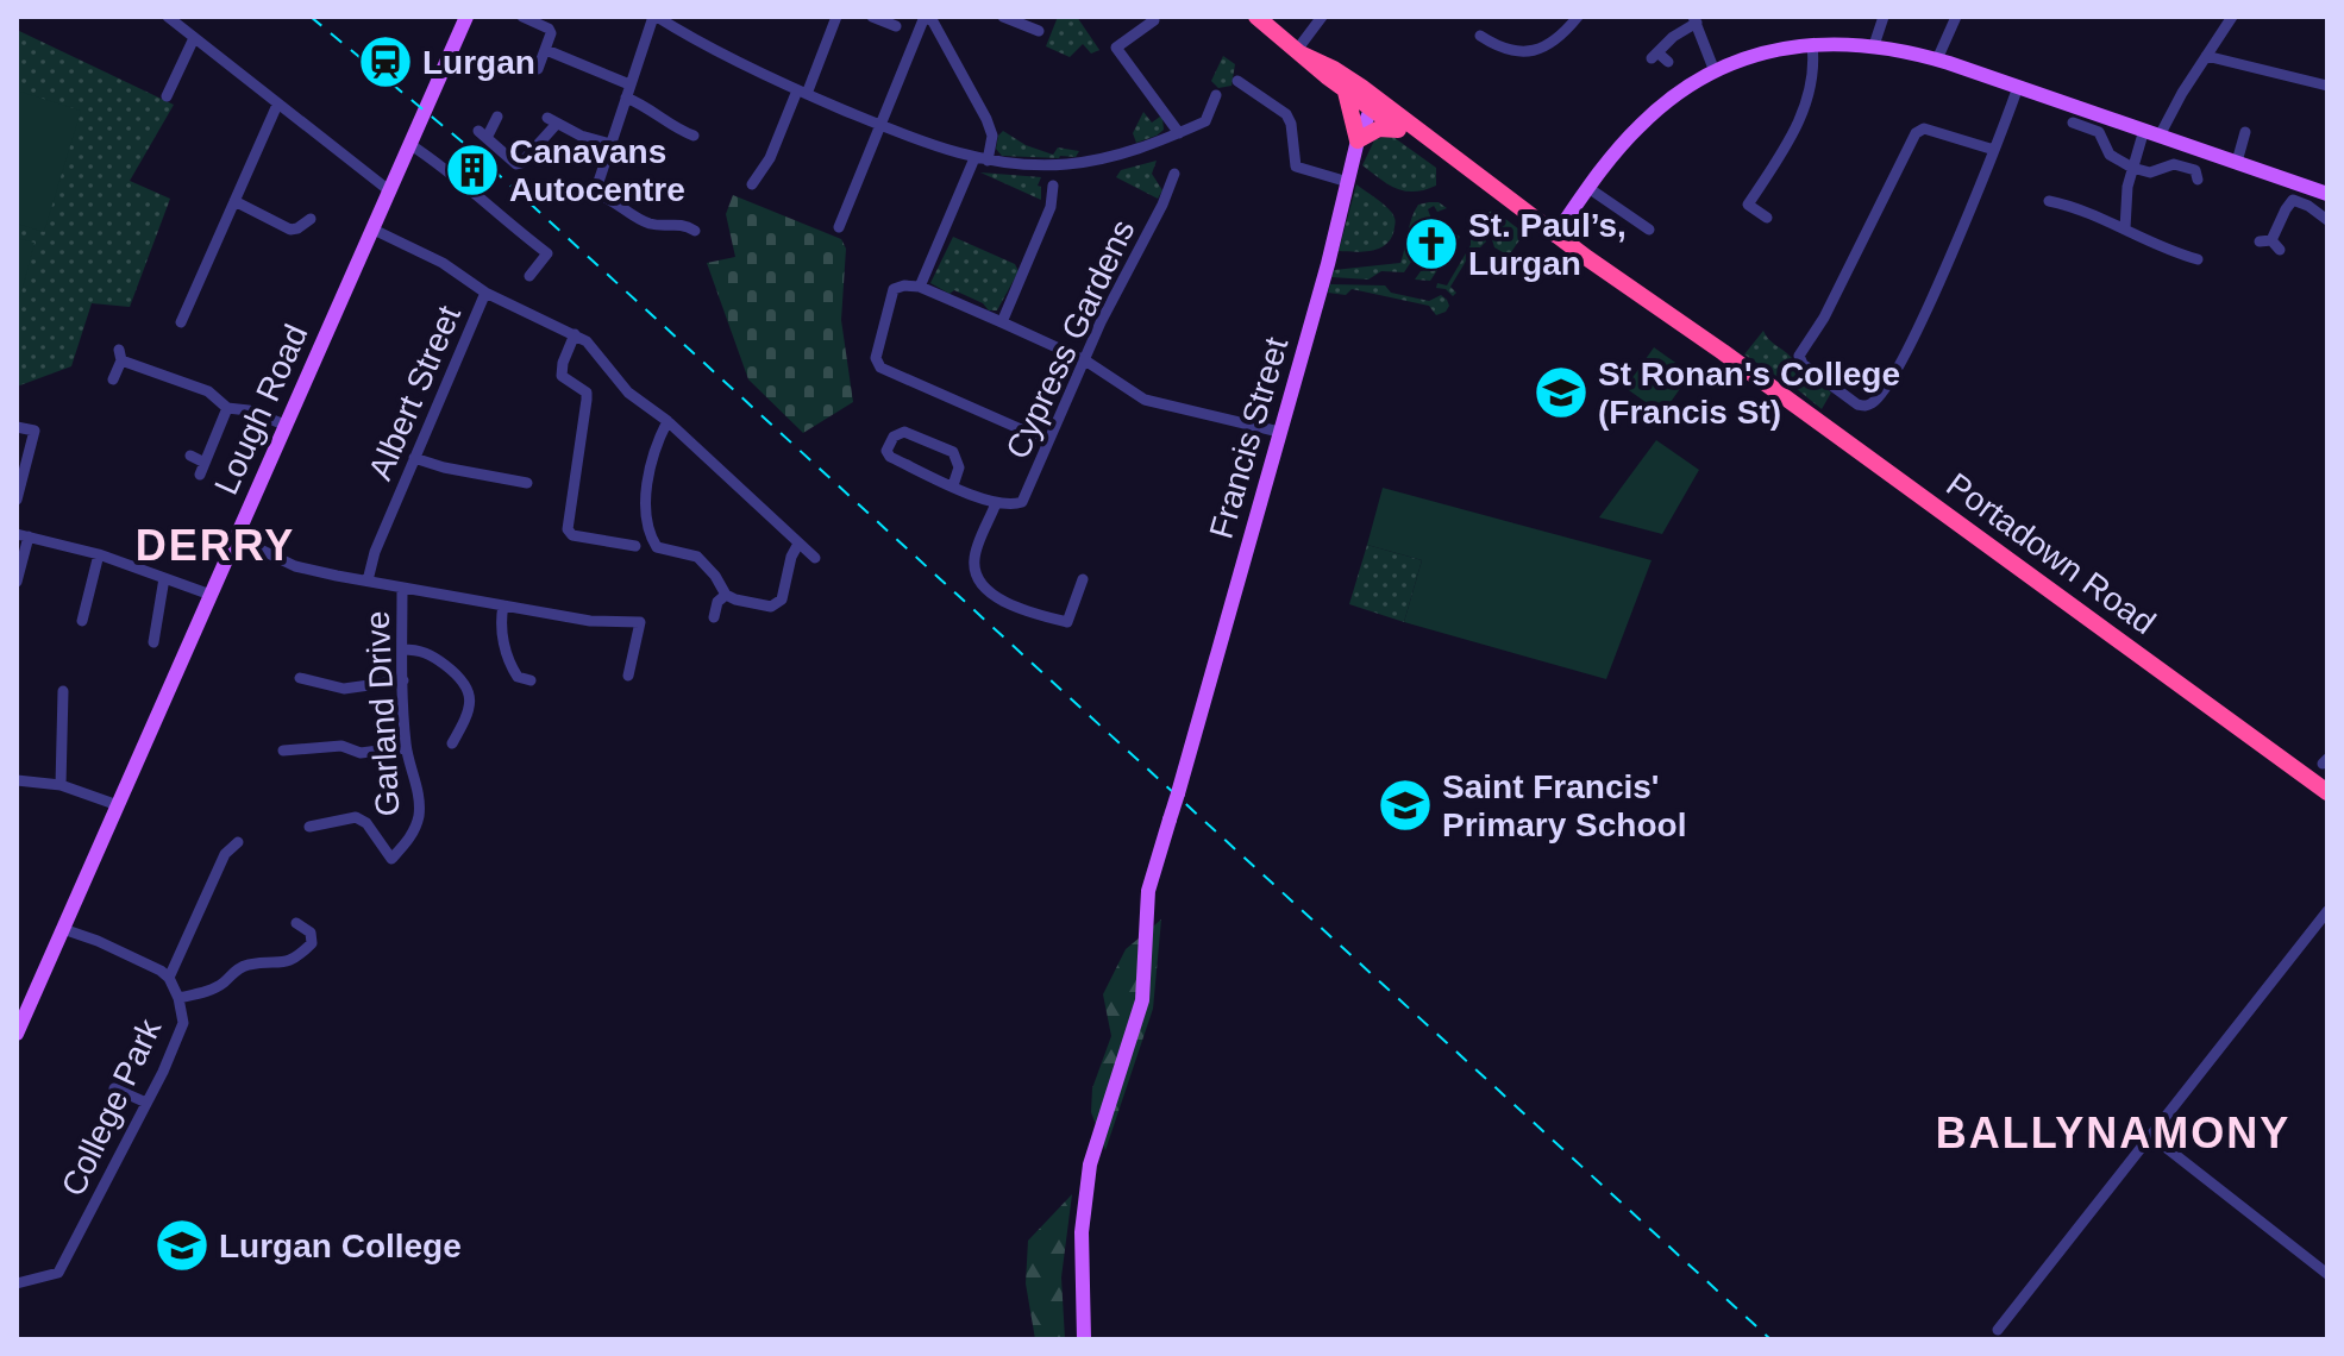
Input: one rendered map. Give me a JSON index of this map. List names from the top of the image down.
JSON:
{
  "streets": {
    "highway": ["Portadown Road"],
    "main road": ["Lough Road", "Francis Street"],
    "street": [
      "Cypress Gardens",
      "Albert Street",
      "Garland Drive",
      "College Park"
    ]
  },
  "crossings": [
    ["Albert Street", "Lough Road"],
    ["Lough Road", "College Park"]
  ],
  "districts": ["DERRY", "BALLYNAMONY"],
  "places": {
    "station": ["Lurgan"],
    "building": ["Canavans Autocentre"],
    "church": ["St. Paul’s, Lurgan"],
    "school or university": ["St Ronan's College (Francis St)", "Saint Francis' Primary School", "Lurgan College"]
  }
}
